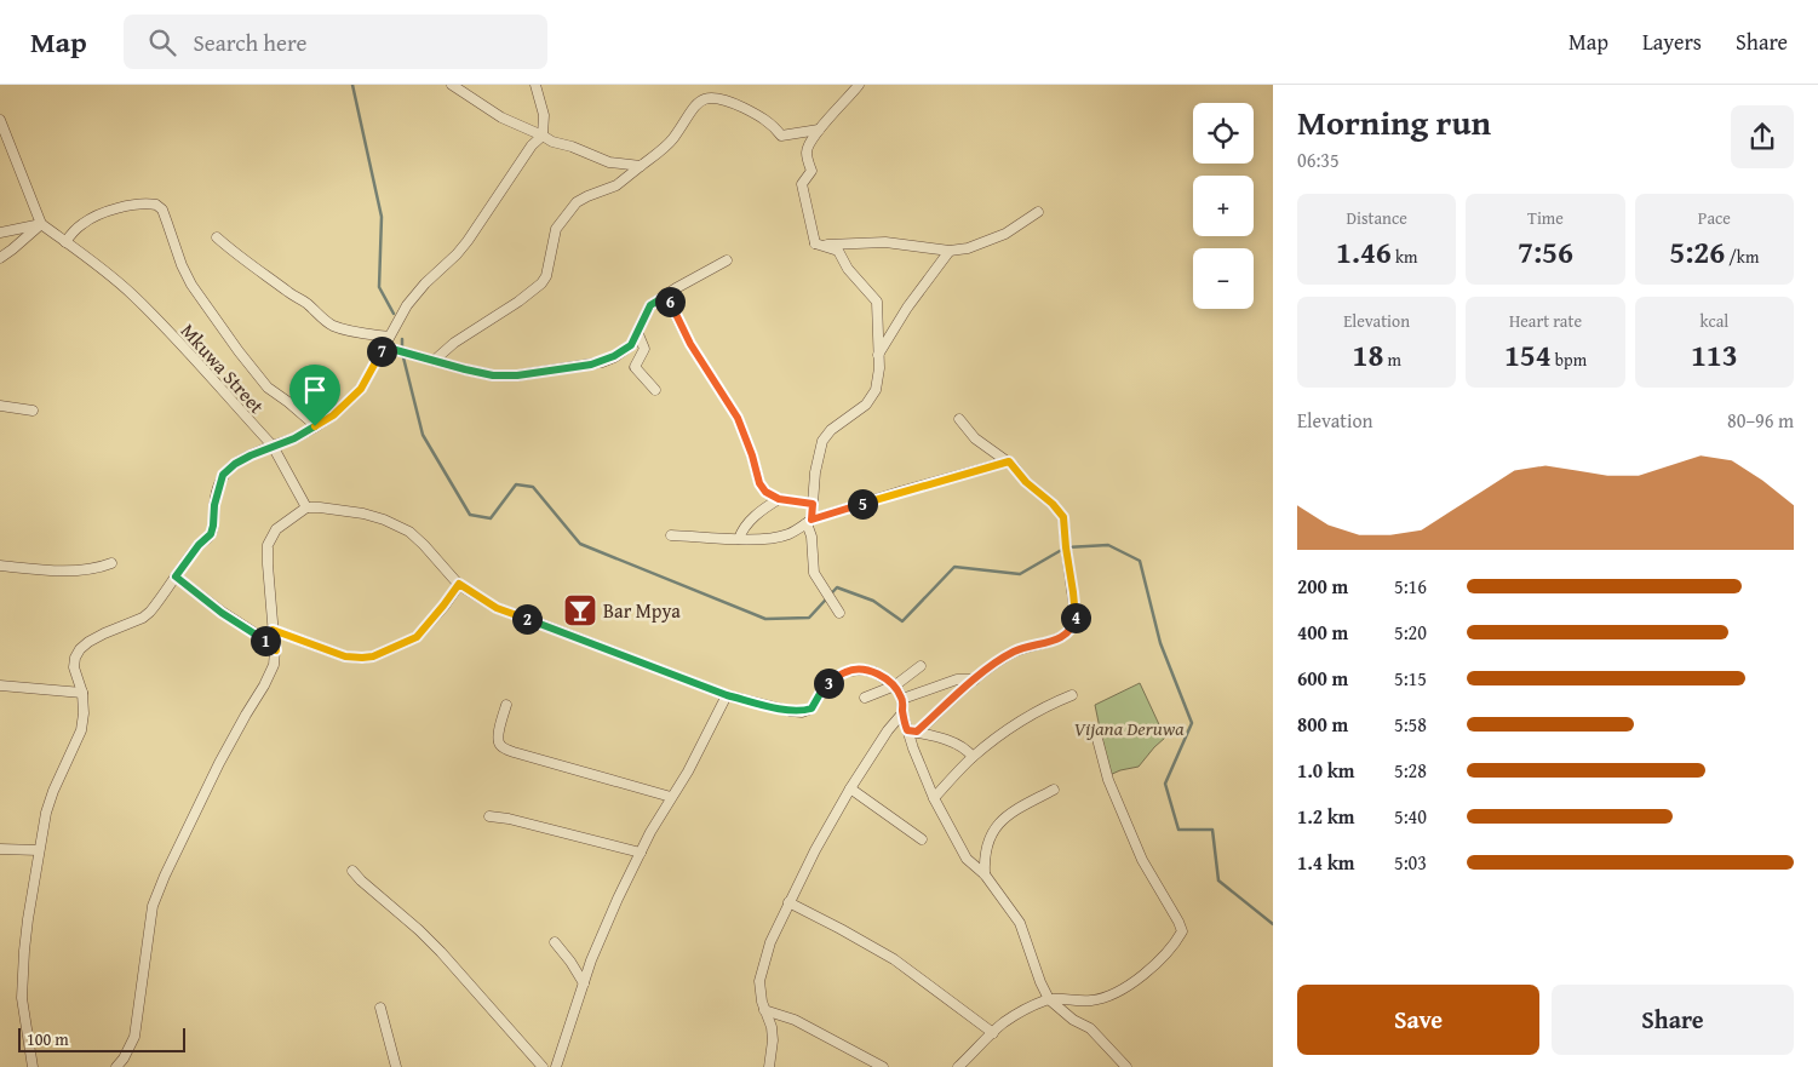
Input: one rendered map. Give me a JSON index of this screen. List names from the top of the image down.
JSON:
{
  "streets": {
    "street": ["Mkuwa Street"]
  },
  "parks": ["Vijana Deruwa"],
  "places": {
    "bar": ["Bar Mpya"]
  },
  "scale_bar": "100 m",
  "page": {
    "header": "Map",
    "search": "Search here",
    "nav": ["Map", "Layers", "Share"],
    "heading": ["Morning run", "06:35"],
    "map_buttons": ["+", "−"],
    "stats": [
      ["Distance", "1.46 km"],
      ["Time", "7:56"],
      ["Pace", "5:26 /km"],
      ["Elevation", "18 m"],
      ["Heart rate", "154 bpm"],
      ["kcal", "113"]
    ],
    "pins": [
      "6",
      "7",
      "5",
      "4",
      "2",
      "1",
      "3"
    ],
    "chart": ["Elevation", "80–96 m"],
    "list": [
      {
        "name": "200 m",
        "note": "5:16"
      },
      {
        "name": "400 m",
        "note": "5:20"
      },
      {
        "name": "600 m",
        "note": "5:15"
      },
      {
        "name": "800 m",
        "note": "5:58"
      },
      {
        "name": "1.0 km",
        "note": "5:28"
      },
      {
        "name": "1.2 km",
        "note": "5:40"
      },
      {
        "name": "1.4 km",
        "note": "5:03"
      }
    ],
    "buttons": ["Save", "Share"],
    "scale": "100 m"
  }
}
